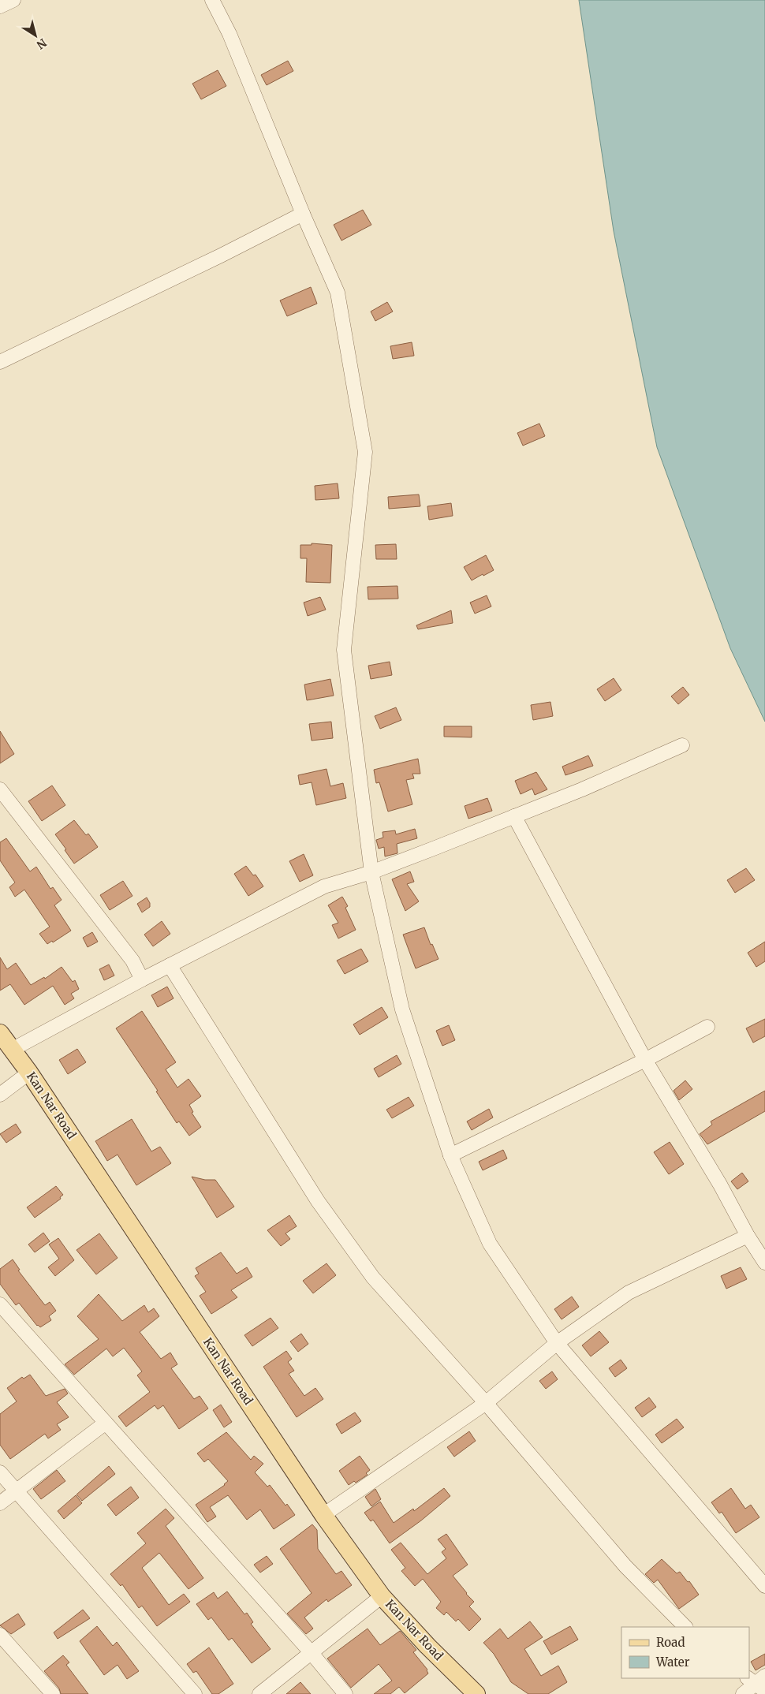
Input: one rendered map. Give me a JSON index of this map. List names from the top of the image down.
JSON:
{
  "streets": {
    "main road": ["Kan Nar Road"]
  },
  "legend": ["Road", "Water"],
  "north": "bottom right"
}
